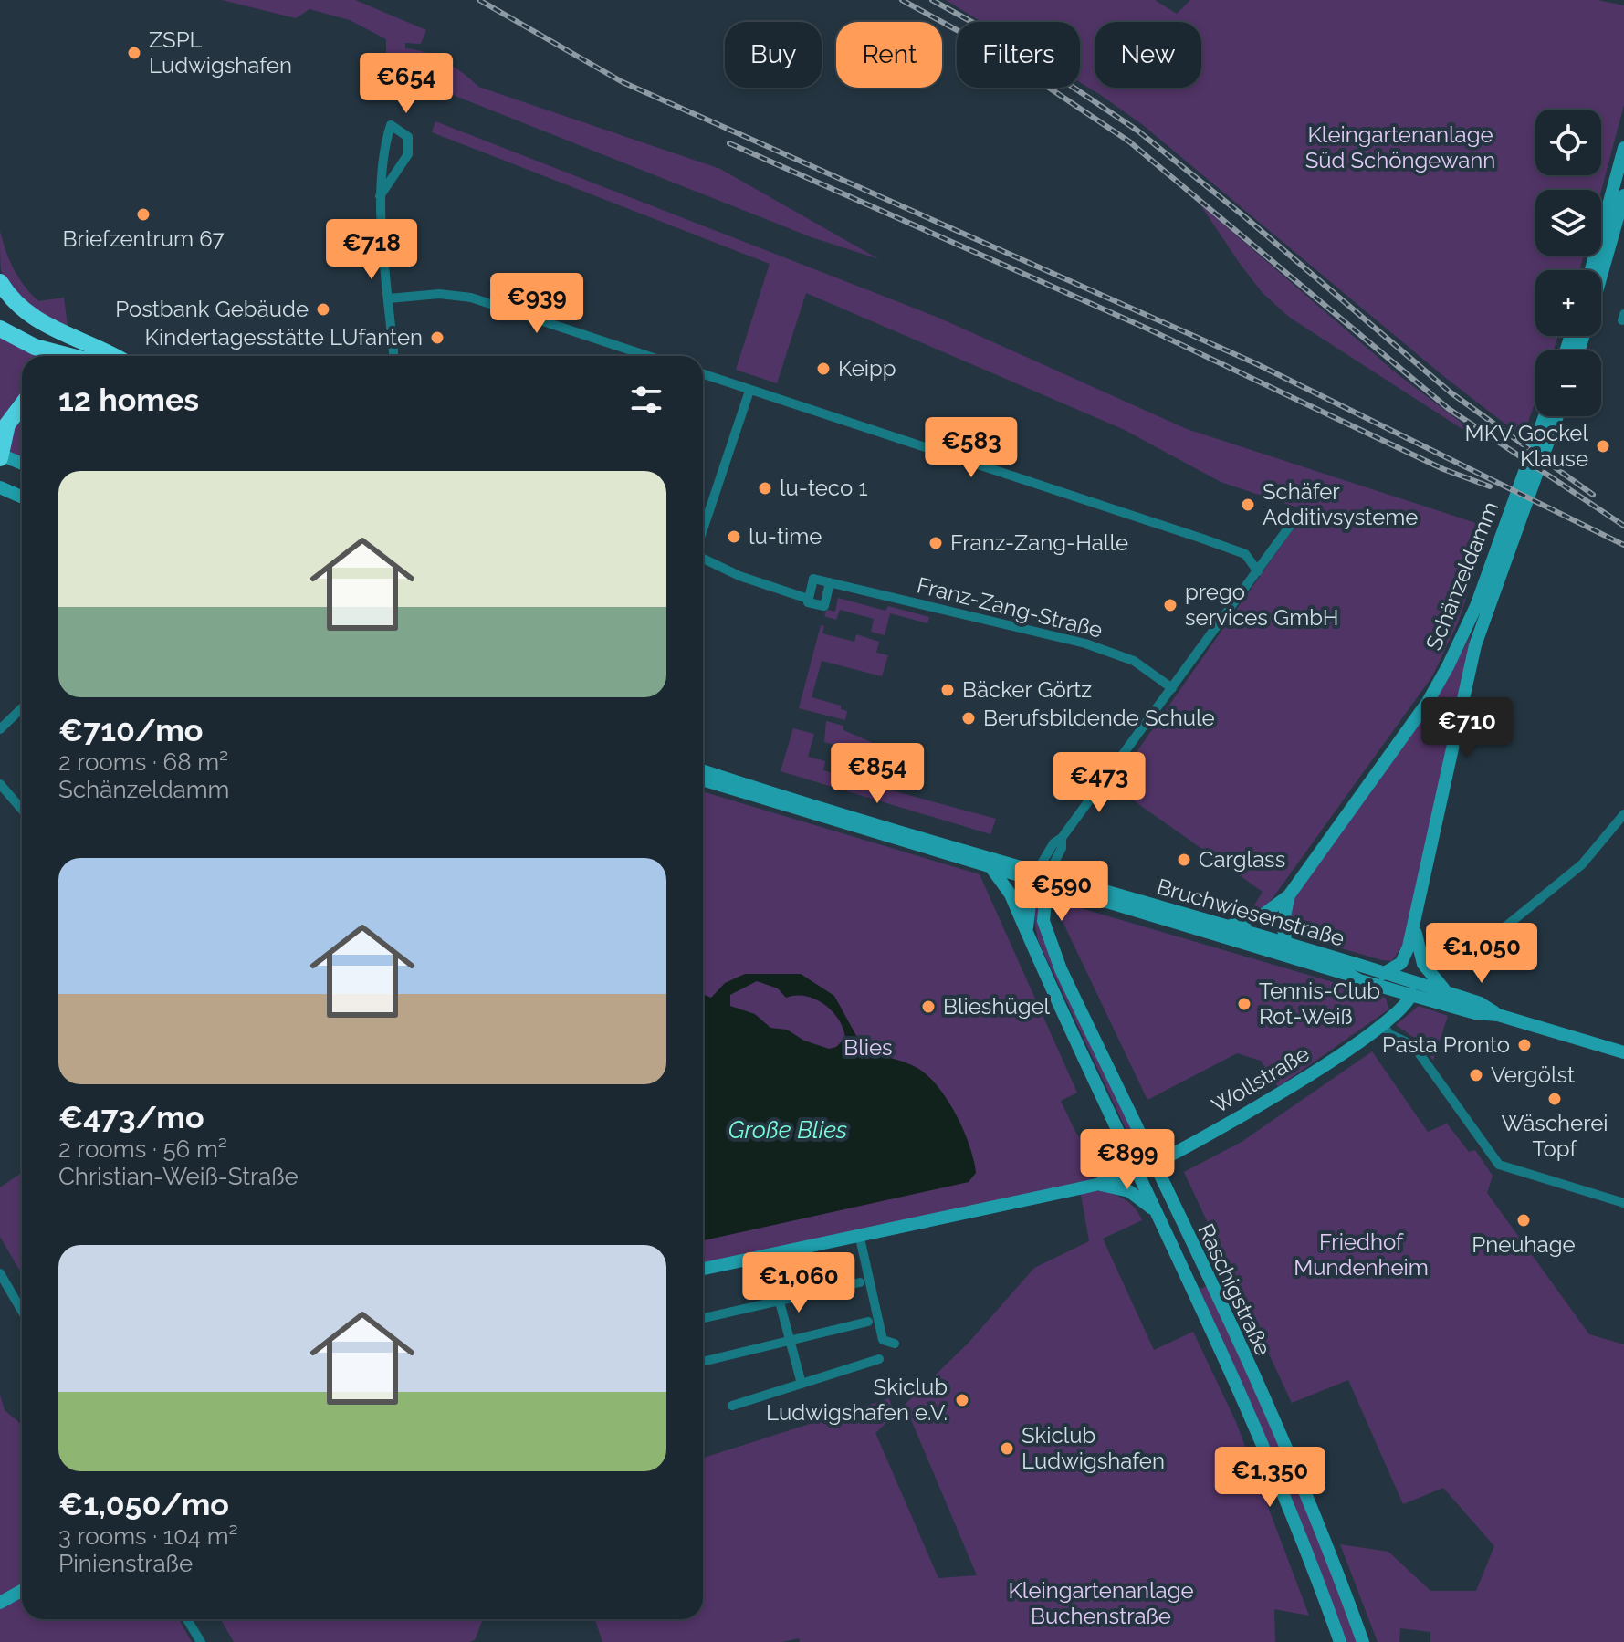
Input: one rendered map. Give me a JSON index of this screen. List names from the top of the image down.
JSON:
{
  "streets": {
    "main road": [
      "Schänzeldamm",
      "Bruchwiesenstraße",
      "Wollstraße",
      "Raschigstraße"
    ],
    "street": ["Franz-Zang-Straße"]
  },
  "crossings": [
    ["Schänzeldamm", "Bruchwiesenstraße"],
    ["Bruchwiesenstraße", "Wollstraße"],
    ["Bruchwiesenstraße", "Raschigstraße"],
    ["Wollstraße", "Raschigstraße"]
  ],
  "water": ["Große Blies"],
  "parks": [
    "Kleingartenanlage Süd Schöngewann",
    "Blies",
    "Friedhof Mundenheim",
    "Kleingartenanlage Buchenstraße"
  ],
  "places": [
    "ZSPL Ludwigshafen",
    "Briefzentrum 67",
    "Postbank Gebäude",
    "Kindertagesstätte LUfanten",
    "Keipp",
    "MKV Gockel Klause",
    "lu-teco 1",
    "Schäfer Additivsysteme",
    "lu-time",
    "Franz-Zang-Halle",
    "prego services GmbH",
    "Bäcker Görtz",
    "Berufsbildende Schule",
    "Carglass",
    "Tennis-Club Rot-Weiß",
    "Blieshügel",
    "Pasta Pronto",
    "Vergölst",
    "Wäscherei Topf",
    "Pneuhage",
    "Skiclub Ludwigshafen e.V.",
    "Skiclub Ludwigshafen"
  ],
  "page": {
    "chip": [
      "Buy",
      "Rent",
      "Filters",
      "New"
    ],
    "price": [
      "€654",
      "€718",
      "€939",
      "€583",
      "€710",
      "€854",
      "€473",
      "€590",
      "€1,050",
      "€899",
      "€1,060",
      "€1,350"
    ],
    "map_buttons": ["+", "−"],
    "heading": "12 homes",
    "list": [
      {
        "name": "€710/mo",
        "note": "2 rooms · 68 m² · Schänzeldamm"
      },
      {
        "name": "€473/mo",
        "note": "2 rooms · 56 m² · Christian-Weiß-Straße"
      },
      {
        "name": "€1,050/mo",
        "note": "3 rooms · 104 m² · Pinienstraße"
      }
    ]
  }
}
